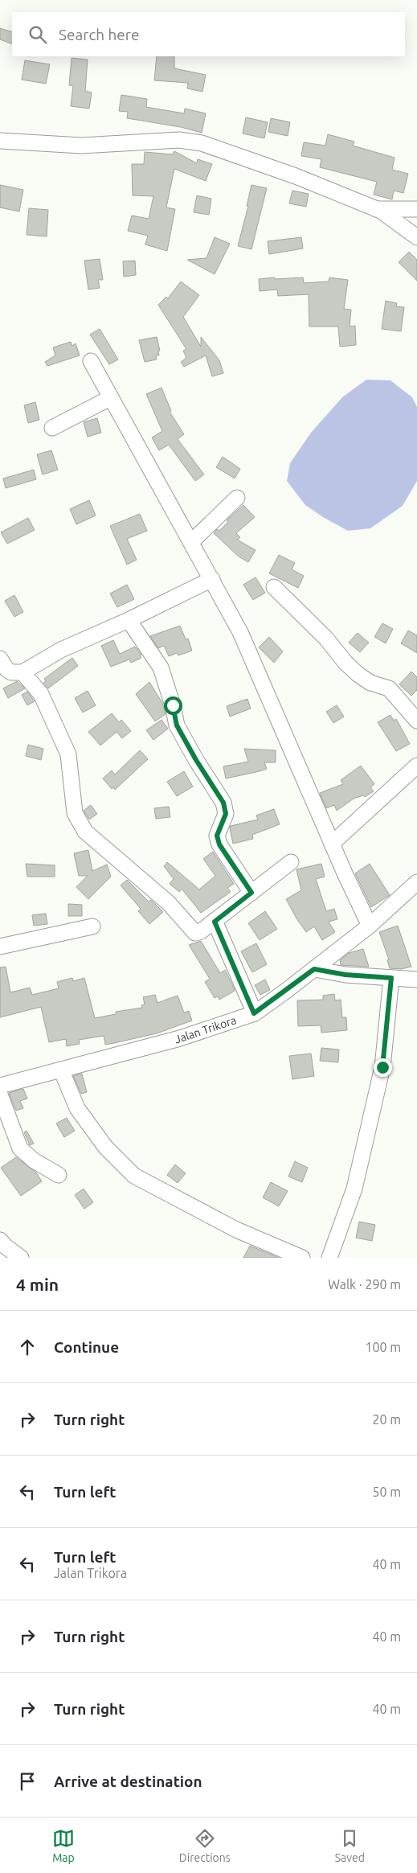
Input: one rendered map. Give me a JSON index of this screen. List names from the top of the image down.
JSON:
{
  "streets": {
    "street": ["Jalan Trikora"]
  },
  "page": {
    "search": "Search here",
    "heading": ["4 min", "Walk · 290 m"],
    "list": [
      ["Continue", "100 m"],
      ["Turn right", "20 m"],
      ["Turn left", "50 m"],
      ["Turn left", "Jalan Trikora", "40 m"],
      ["Turn right", "40 m"],
      ["Turn right", "40 m"],
      "Arrive at destination"
    ],
    "nav": ["Map", "Directions", "Saved"]
  }
}
